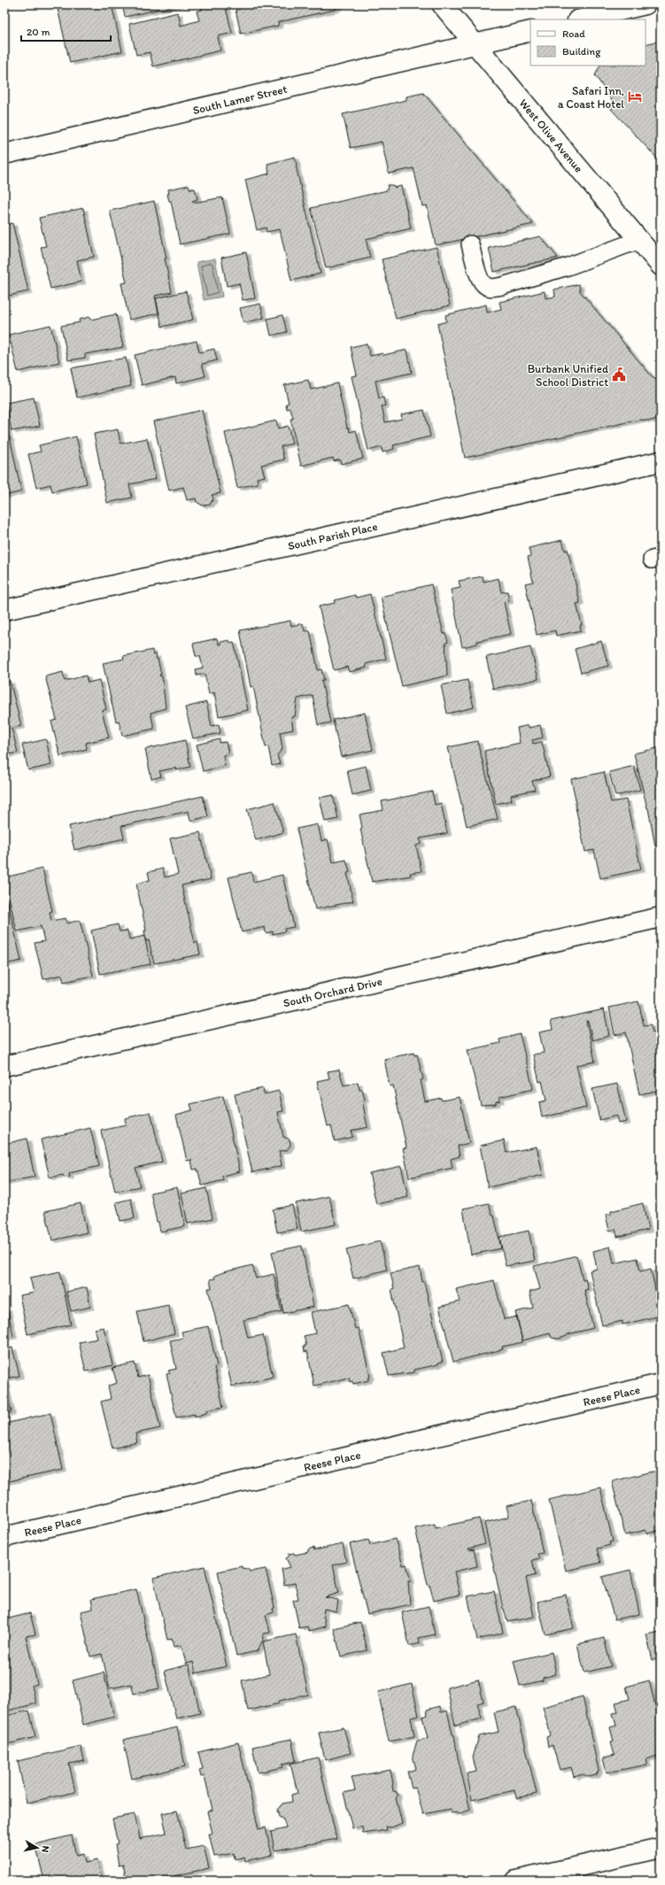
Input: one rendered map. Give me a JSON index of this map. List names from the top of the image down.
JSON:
{
  "streets": {
    "street": [
      "South Lamer Street",
      "West Olive Avenue",
      "South Parish Place",
      "South Orchard Drive",
      "Reese Place"
    ]
  },
  "crossings": [
    ["South Lamer Street", "West Olive Avenue"]
  ],
  "places": {
    "hotel": ["Safari Inn, a Coast Hotel"],
    "public building": ["Burbank Unified School District"]
  },
  "legend": ["Road", "Building"],
  "scale_bar": "20 m",
  "north": "right"
}
